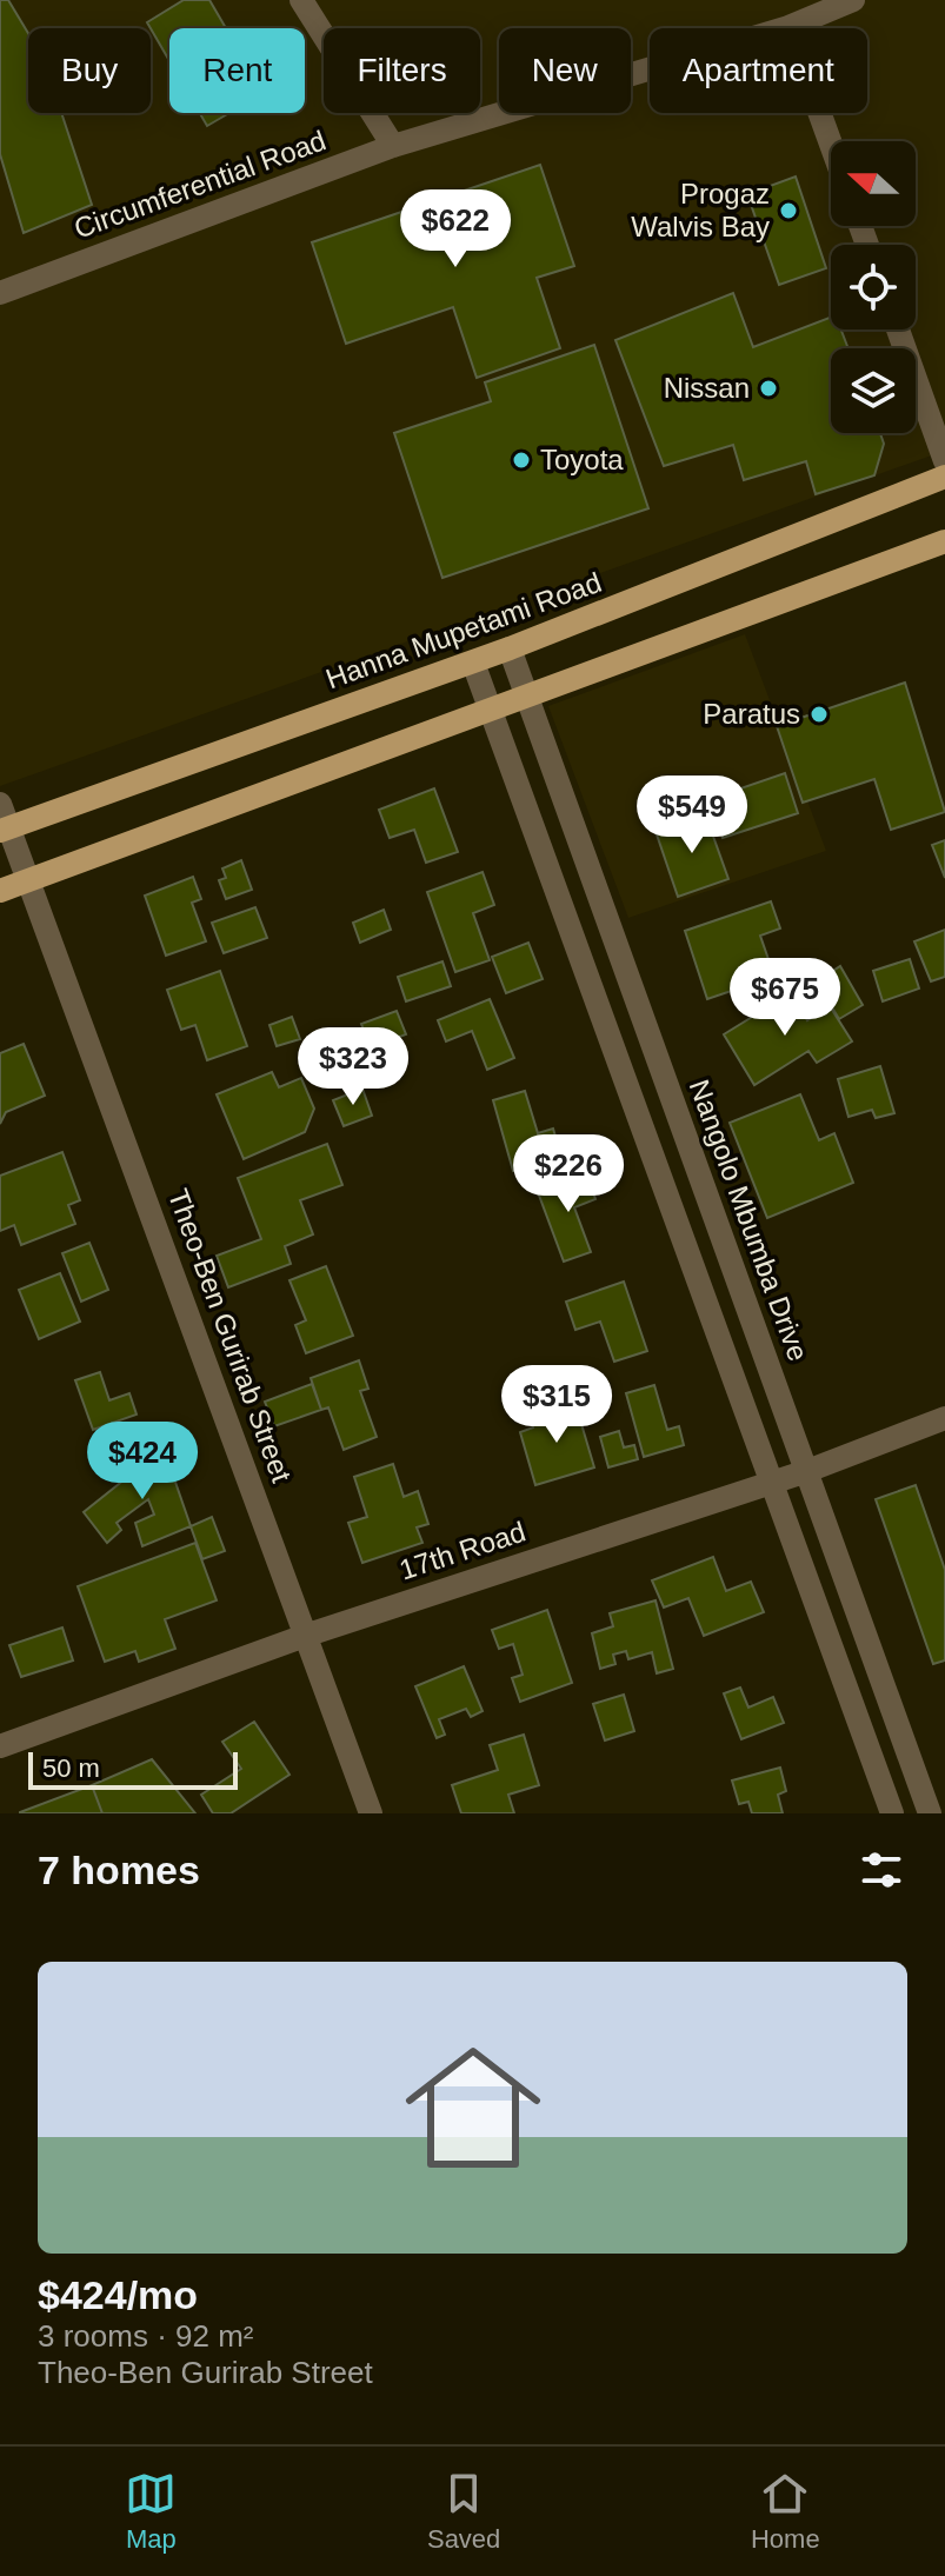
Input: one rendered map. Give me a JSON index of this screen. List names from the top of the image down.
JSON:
{
  "streets": {
    "main road": ["Hanna Mupetami Road"],
    "street": [
      "Circumferential Road",
      "Nangolo Mbumba Drive",
      "Theo-Ben Gurirab Street",
      "17th Road"
    ]
  },
  "crossings": [
    ["Hanna Mupetami Road", "Nangolo Mbumba Drive"],
    ["Hanna Mupetami Road", "Theo-Ben Gurirab Street"],
    ["Nangolo Mbumba Drive", "17th Road"],
    ["Theo-Ben Gurirab Street", "17th Road"]
  ],
  "places": [
    "Progaz Walvis Bay",
    "Nissan",
    "Toyota",
    "Paratus"
  ],
  "scale_bar": "50 m",
  "north": "left",
  "page": {
    "chip": [
      "Buy",
      "Rent",
      "Filters",
      "New",
      "Apartment"
    ],
    "price": [
      "$622",
      "$549",
      "$675",
      "$323",
      "$226",
      "$315",
      "$424"
    ],
    "scale": "50 m",
    "heading": "7 homes",
    "list": [
      {
        "name": "$424/mo",
        "note": "3 rooms · 92 m² · Theo-Ben Gurirab Street"
      }
    ],
    "tabs": ["Map", "Saved", "Home"]
  }
}
